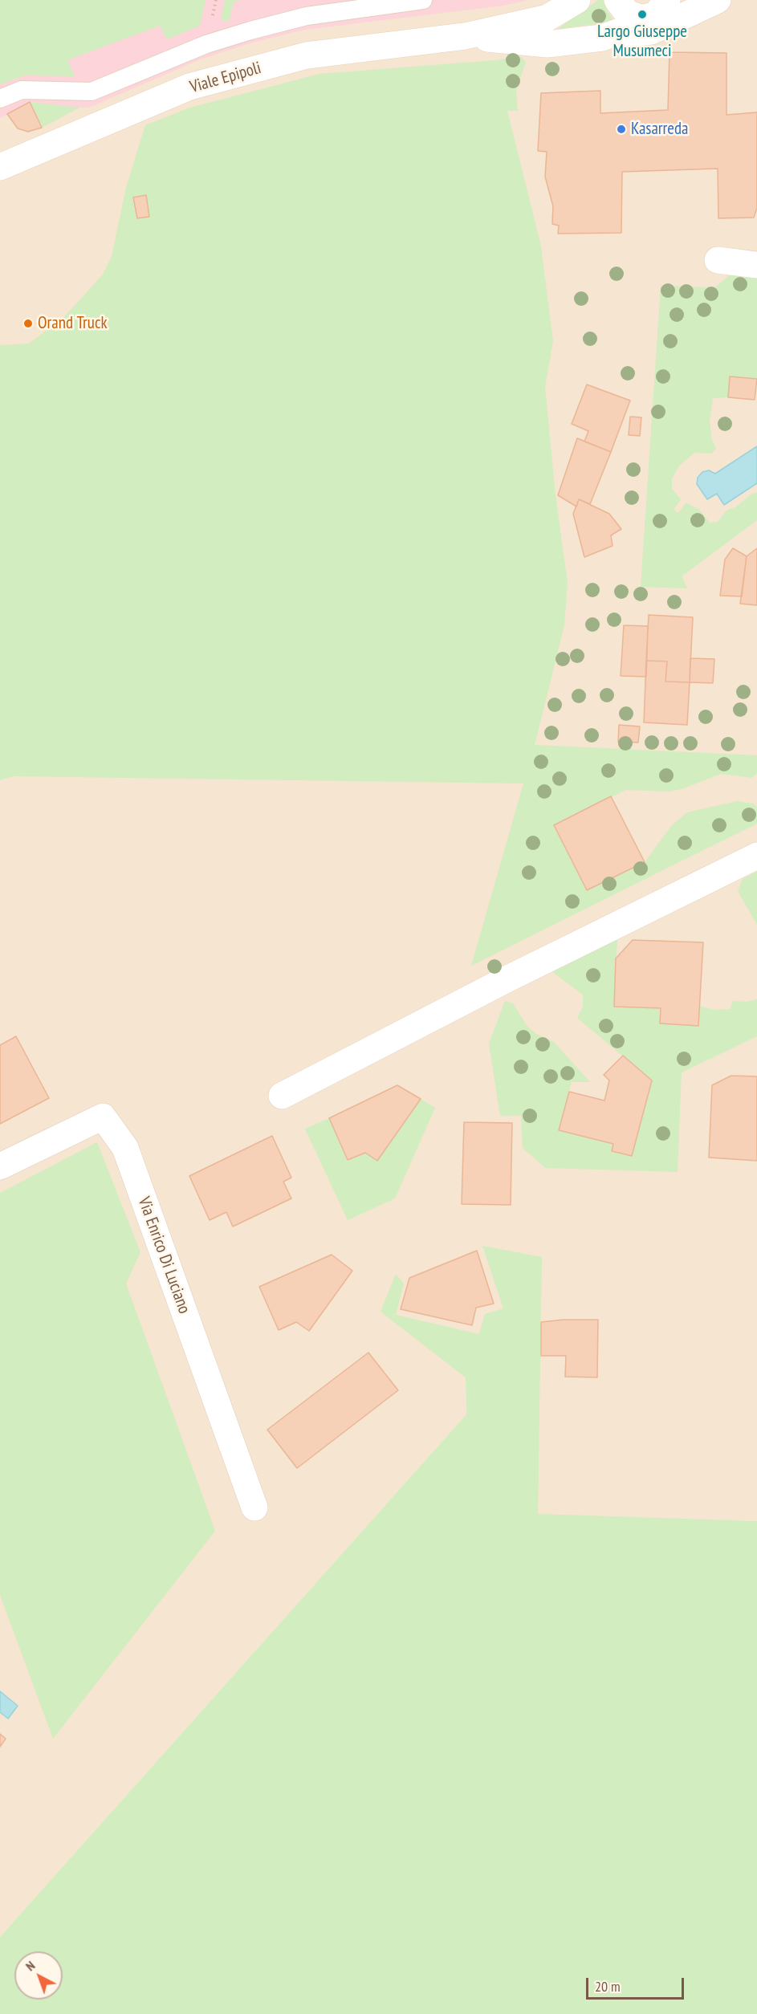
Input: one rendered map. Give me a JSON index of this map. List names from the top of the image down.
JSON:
{
  "streets": {
    "street": ["Viale Epipoli", "Via Enrico Di Luciano"]
  },
  "places": ["Largo Giuseppe Musumeci", "Kasarreda", "Orand Truck"],
  "scale_bar": "20 m",
  "north": "top left"
}
